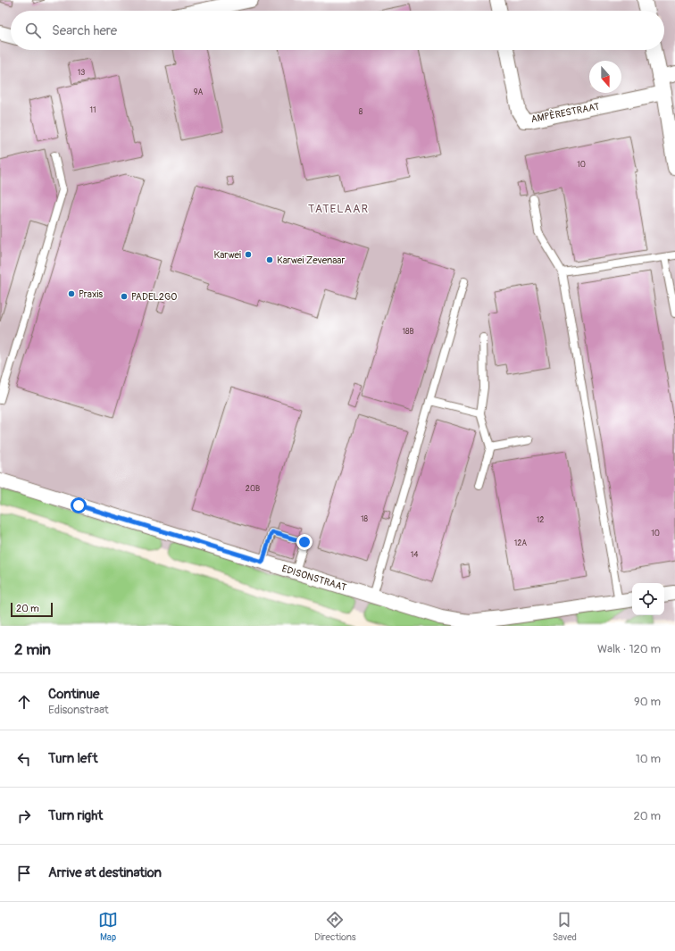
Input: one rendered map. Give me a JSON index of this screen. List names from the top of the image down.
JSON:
{
  "streets": {
    "street": ["AMPÈRESTRAAT", "EDISONSTRAAT"]
  },
  "districts": ["TATELAAR"],
  "places": [
    "Karwei",
    "Karwei Zevenaar",
    "Praxis",
    "PADEL2GO"
  ],
  "house_numbers": [
    "13",
    "9A",
    "11",
    "8",
    "10",
    "18B",
    "20B",
    "18",
    "12",
    "10",
    "12A",
    "14"
  ],
  "scale_bar": "20 m",
  "north": "bottom",
  "page": {
    "search": "Search here",
    "scale": "20 m",
    "heading": ["2 min", "Walk · 120 m"],
    "list": [
      ["Continue", "Edisonstraat", "90 m"],
      ["Turn left", "10 m"],
      ["Turn right", "20 m"],
      "Arrive at destination"
    ],
    "nav": ["Map", "Directions", "Saved"]
  }
}
